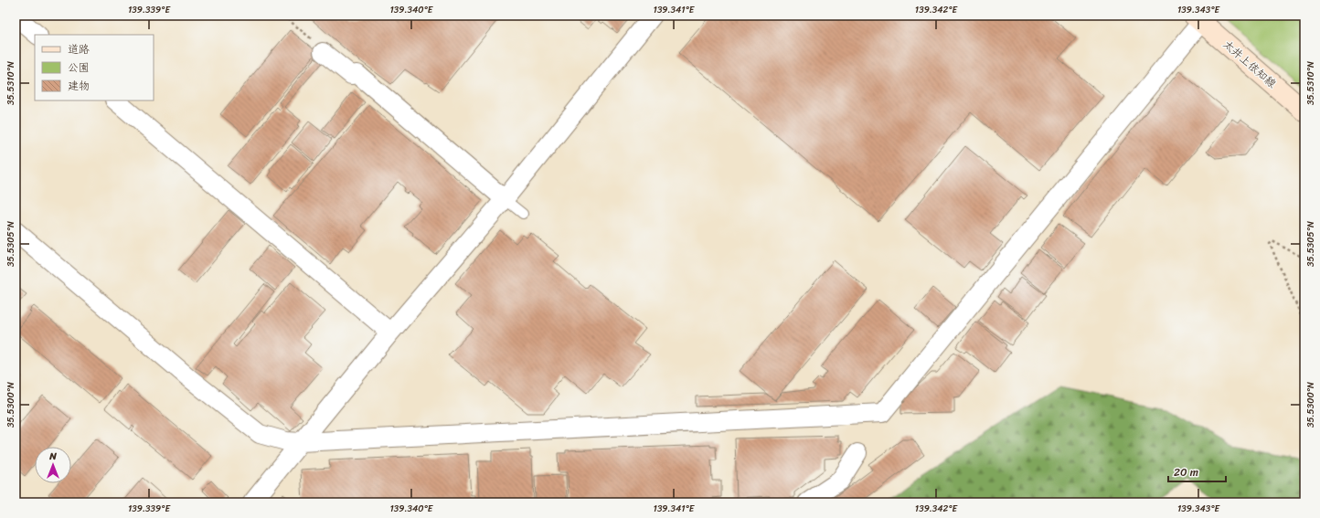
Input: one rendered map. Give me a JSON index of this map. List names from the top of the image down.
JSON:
{
  "streets": {
    "main road": ["太井上依知線"]
  },
  "legend": ["道路", "公園", "建物"],
  "scale_bar": "20 m",
  "north": "top",
  "coordinates": [
    "139.339°E",
    "139.340°E",
    "139.341°E",
    "139.342°E",
    "139.343°E",
    "35.5310°N",
    "35.5305°N",
    "35.5300°N"
  ]
}
